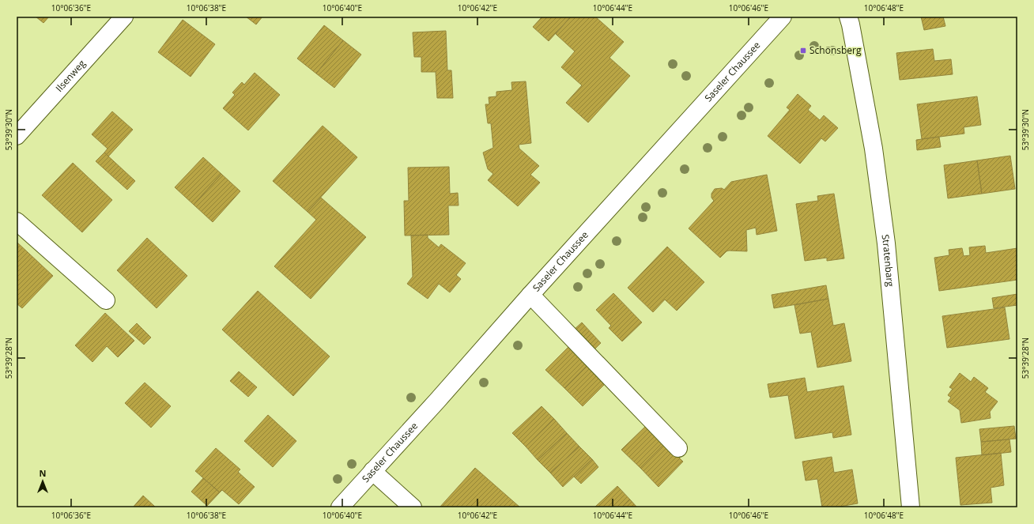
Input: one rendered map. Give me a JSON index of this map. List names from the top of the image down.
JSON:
{
  "streets": {
    "main road": ["Saseler Chaussee", "Ilsenweg", "Stratenbarg"]
  },
  "places": {
    "transit": ["Schönsberg"]
  },
  "north": "top",
  "coordinates": [
    "10°06'36\"E",
    "10°06'38\"E",
    "10°06'40\"E",
    "10°06'42\"E",
    "10°06'44\"E",
    "10°06'46\"E",
    "10°06'48\"E",
    "53°39'30\"N",
    "53°39'28\"N"
  ]
}
